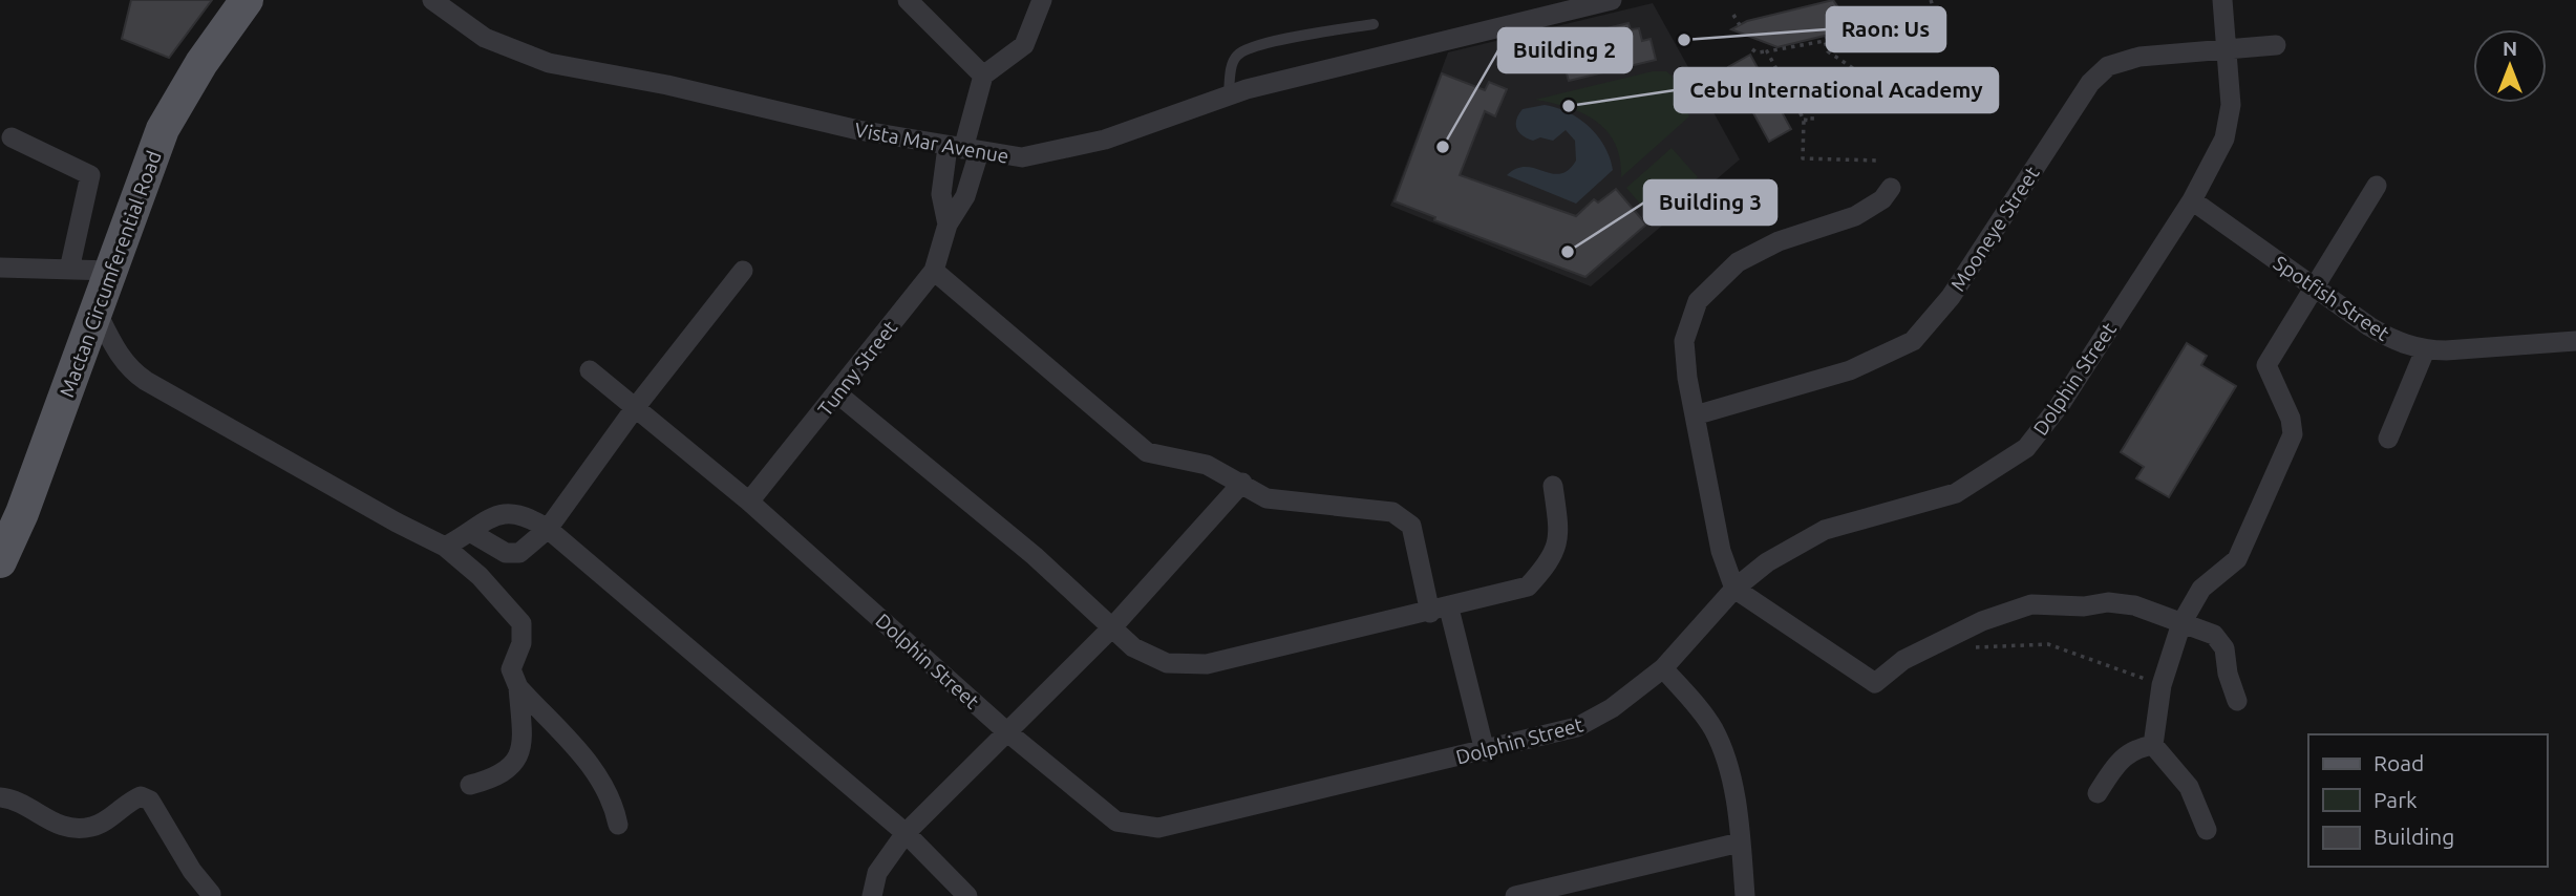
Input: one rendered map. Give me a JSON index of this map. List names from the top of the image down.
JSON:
{
  "streets": {
    "main road": ["Mactan Circumferential Road"],
    "street": [
      "Vista Mar Avenue",
      "Mooneye Street",
      "Spotfish Street",
      "Tunny Street",
      "Dolphin Street"
    ]
  },
  "crossings": [
    ["Vista Mar Avenue", "Tunny Street"],
    ["Mooneye Street", "Dolphin Street"],
    ["Spotfish Street", "Dolphin Street"],
    ["Tunny Street", "Dolphin Street"]
  ],
  "places": [
    "Raon: Us",
    "Cebu International Academy",
    "Building 2",
    "Building 3"
  ],
  "legend": ["Road", "Park", "Building"],
  "north": "top"
}
